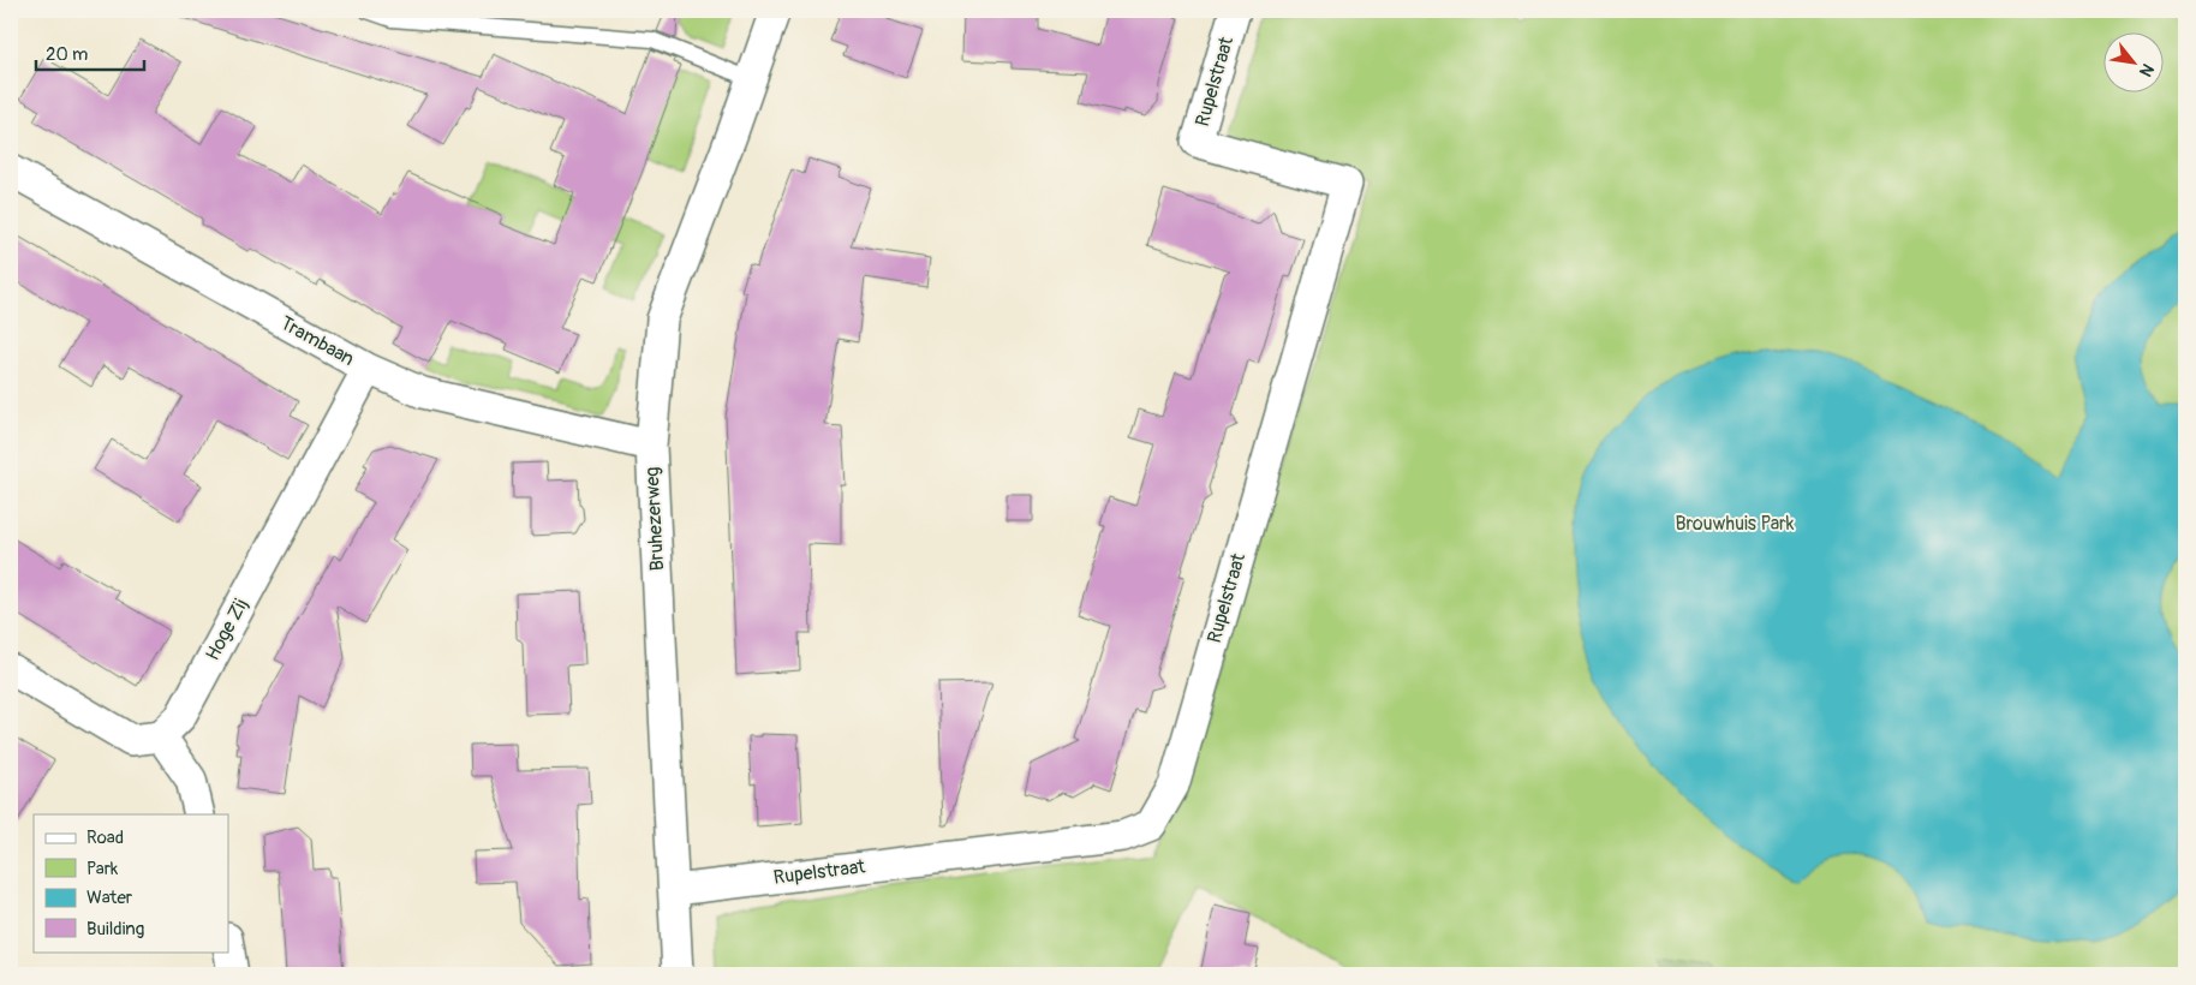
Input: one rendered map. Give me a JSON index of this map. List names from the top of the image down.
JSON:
{
  "streets": {
    "street": [
      "Rupelstraat",
      "Trambaan",
      "Bruhezerweg",
      "Hoge Zij"
    ]
  },
  "crossings": [
    ["Rupelstraat", "Bruhezerweg"],
    ["Trambaan", "Bruhezerweg"],
    ["Trambaan", "Hoge Zij"]
  ],
  "parks": ["Brouwhuis Park"],
  "legend": [
    "Road",
    "Park",
    "Water",
    "Building"
  ],
  "scale_bar": "20 m",
  "north": "bottom right"
}
